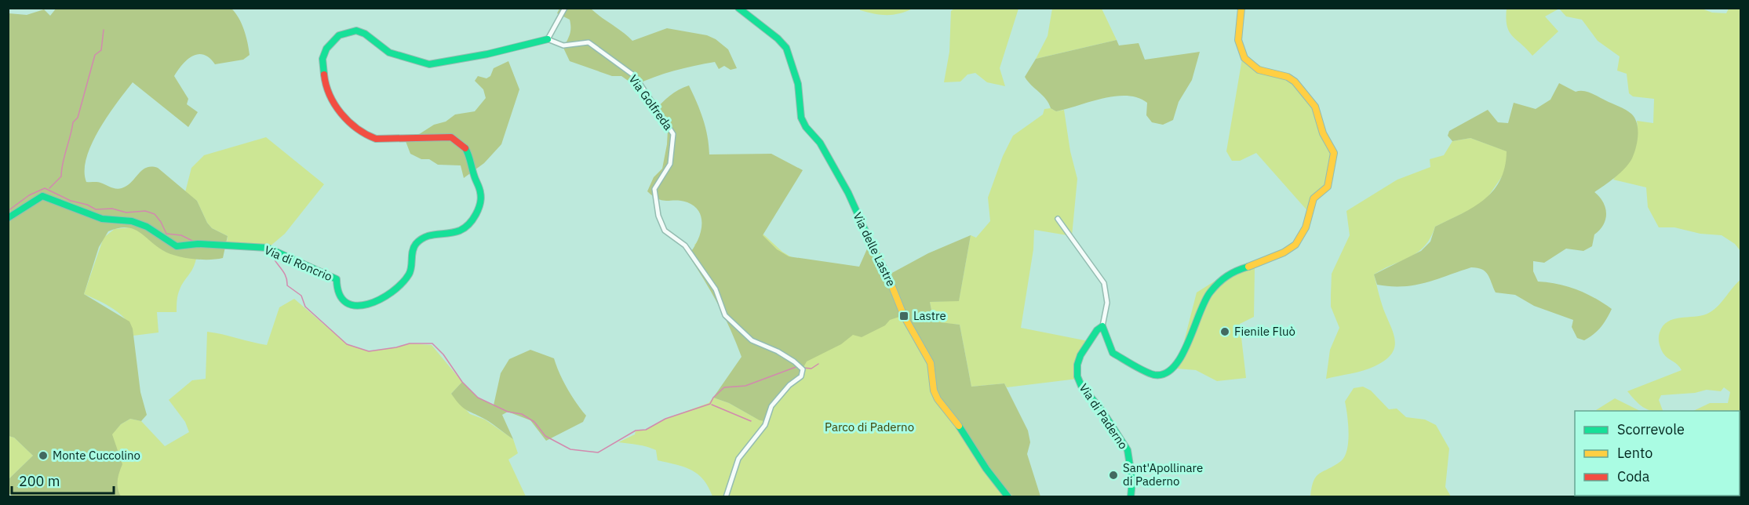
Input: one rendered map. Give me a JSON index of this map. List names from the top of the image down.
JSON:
{
  "streets": {
    "street": [
      "Via Golfreda",
      "Via delle Lastre",
      "Via di Roncrio",
      "Via di Paderno"
    ]
  },
  "crossings": [
    ["Via Golfreda", "Via di Roncrio"]
  ],
  "parks": ["Parco di Paderno"],
  "places": {
    "transit": ["Lastre"],
    "other": ["Fienile Fluò", "Monte Cuccolino", "Sant'Apollinare di Paderno"]
  },
  "legend": ["Scorrevole", "Lento", "Coda"],
  "scale_bar": "200 m"
}
